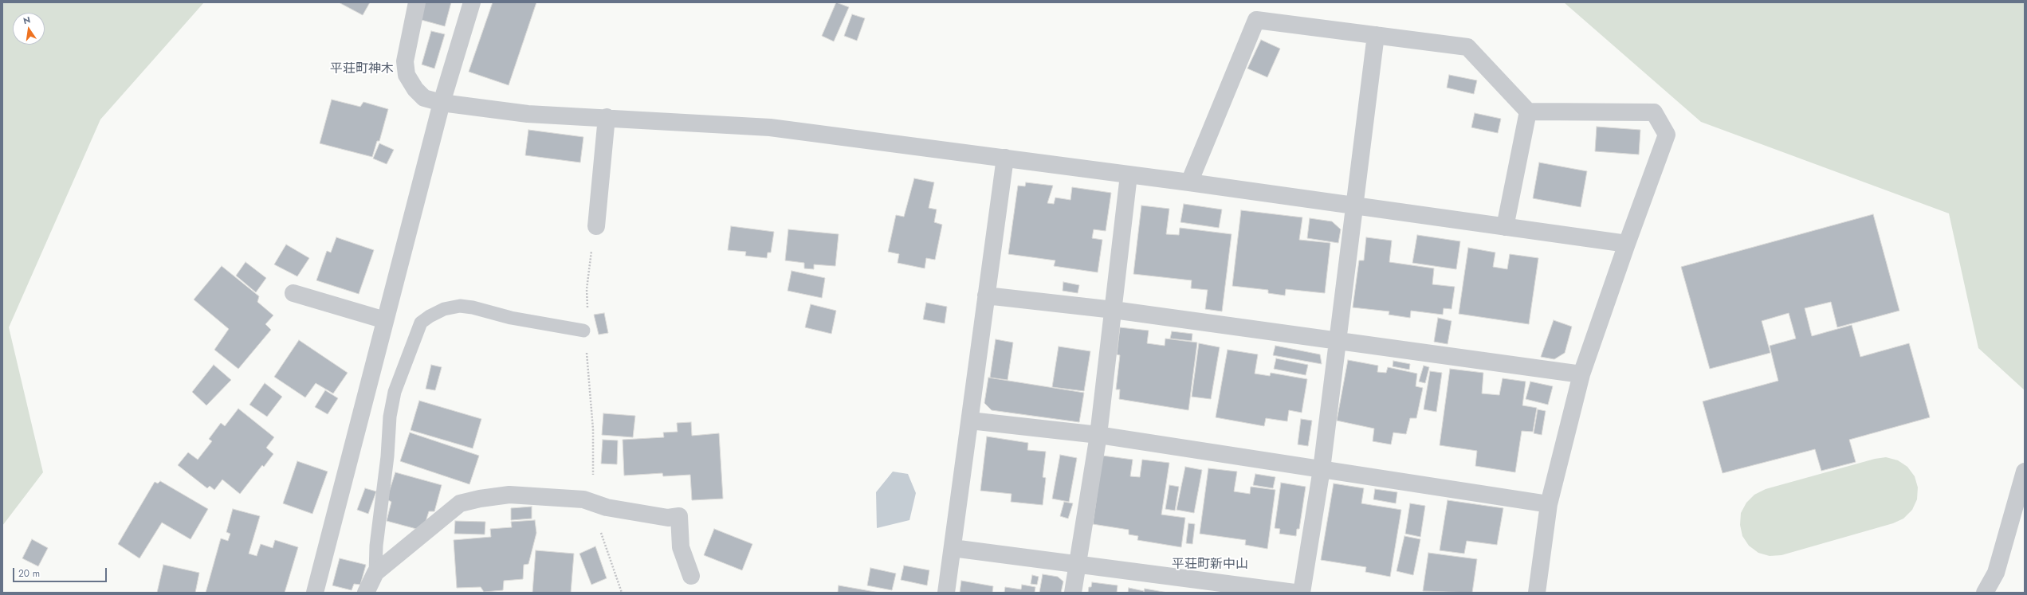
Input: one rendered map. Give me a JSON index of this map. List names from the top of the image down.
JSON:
{
  "districts": ["平荘町神木", "平荘町新中山"],
  "scale_bar": "20 m",
  "north": "top"
}
